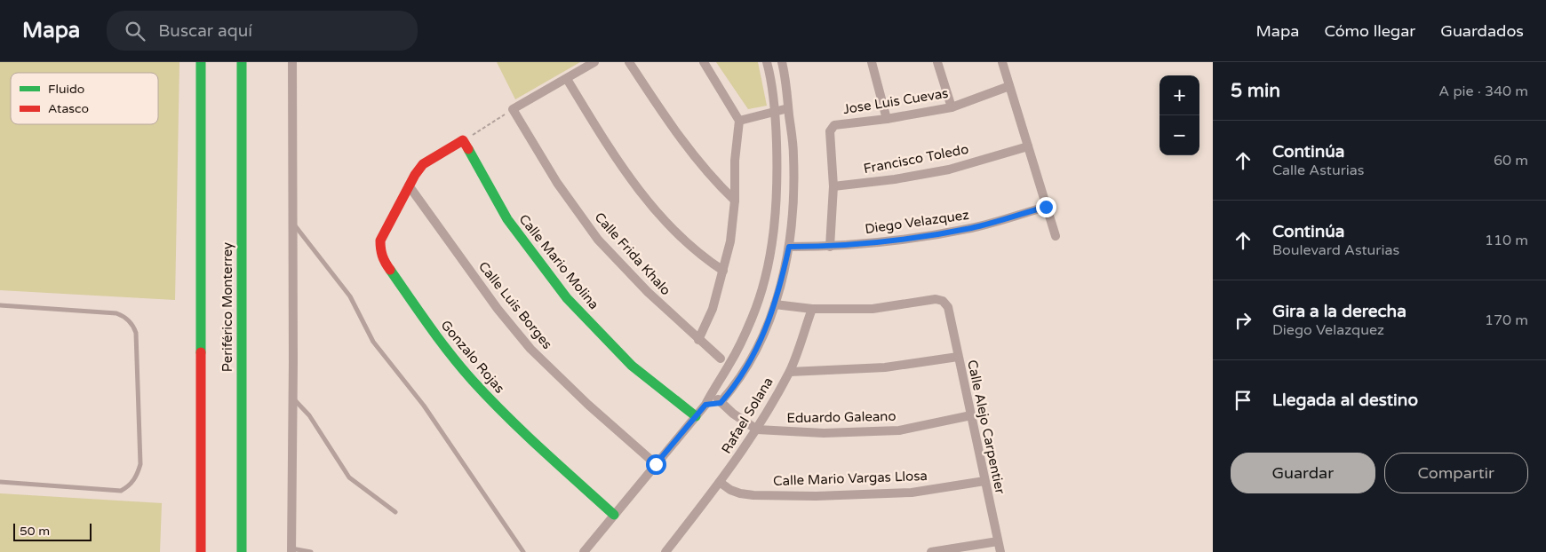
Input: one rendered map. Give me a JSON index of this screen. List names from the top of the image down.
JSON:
{
  "streets": {
    "main road": ["Calle Mario Molina", "Periférico Monterrey", "Gonzalo Rojas"],
    "street": [
      "Jose Luis Cuevas",
      "Francisco Toledo",
      "Diego Velazquez",
      "Calle Frida Khalo",
      "Calle Luis Borges",
      "Rafael Solana",
      "Eduardo Galeano",
      "Calle Alejo Carpentier",
      "Calle Mario Vargas Llosa"
    ]
  },
  "crossings": [
    ["Jose Luis Cuevas", "Francisco Toledo"],
    ["Calle Mario Molina", "Gonzalo Rojas"],
    ["Calle Luis Borges", "Gonzalo Rojas"],
    ["Rafael Solana", "Eduardo Galeano"],
    ["Rafael Solana", "Calle Alejo Carpentier"],
    ["Rafael Solana", "Calle Mario Vargas Llosa"],
    ["Eduardo Galeano", "Calle Alejo Carpentier"],
    ["Calle Alejo Carpentier", "Calle Mario Vargas Llosa"]
  ],
  "legend": ["Fluido", "Atasco"],
  "scale_bar": "50 m",
  "page": {
    "header": "Mapa",
    "search": "Buscar aquí",
    "nav": ["Mapa", "Cómo llegar", "Guardados"],
    "heading": ["5 min", "A pie · 340 m"],
    "map_buttons": ["+", "−"],
    "list": [
      ["Continúa", "Calle Asturias", "60 m"],
      ["Continúa", "Boulevard Asturias", "110 m"],
      ["Gira a la derecha", "Diego Velazquez", "170 m"],
      "Llegada al destino"
    ],
    "buttons": ["Guardar", "Compartir"],
    "scale": "50 m"
  }
}
